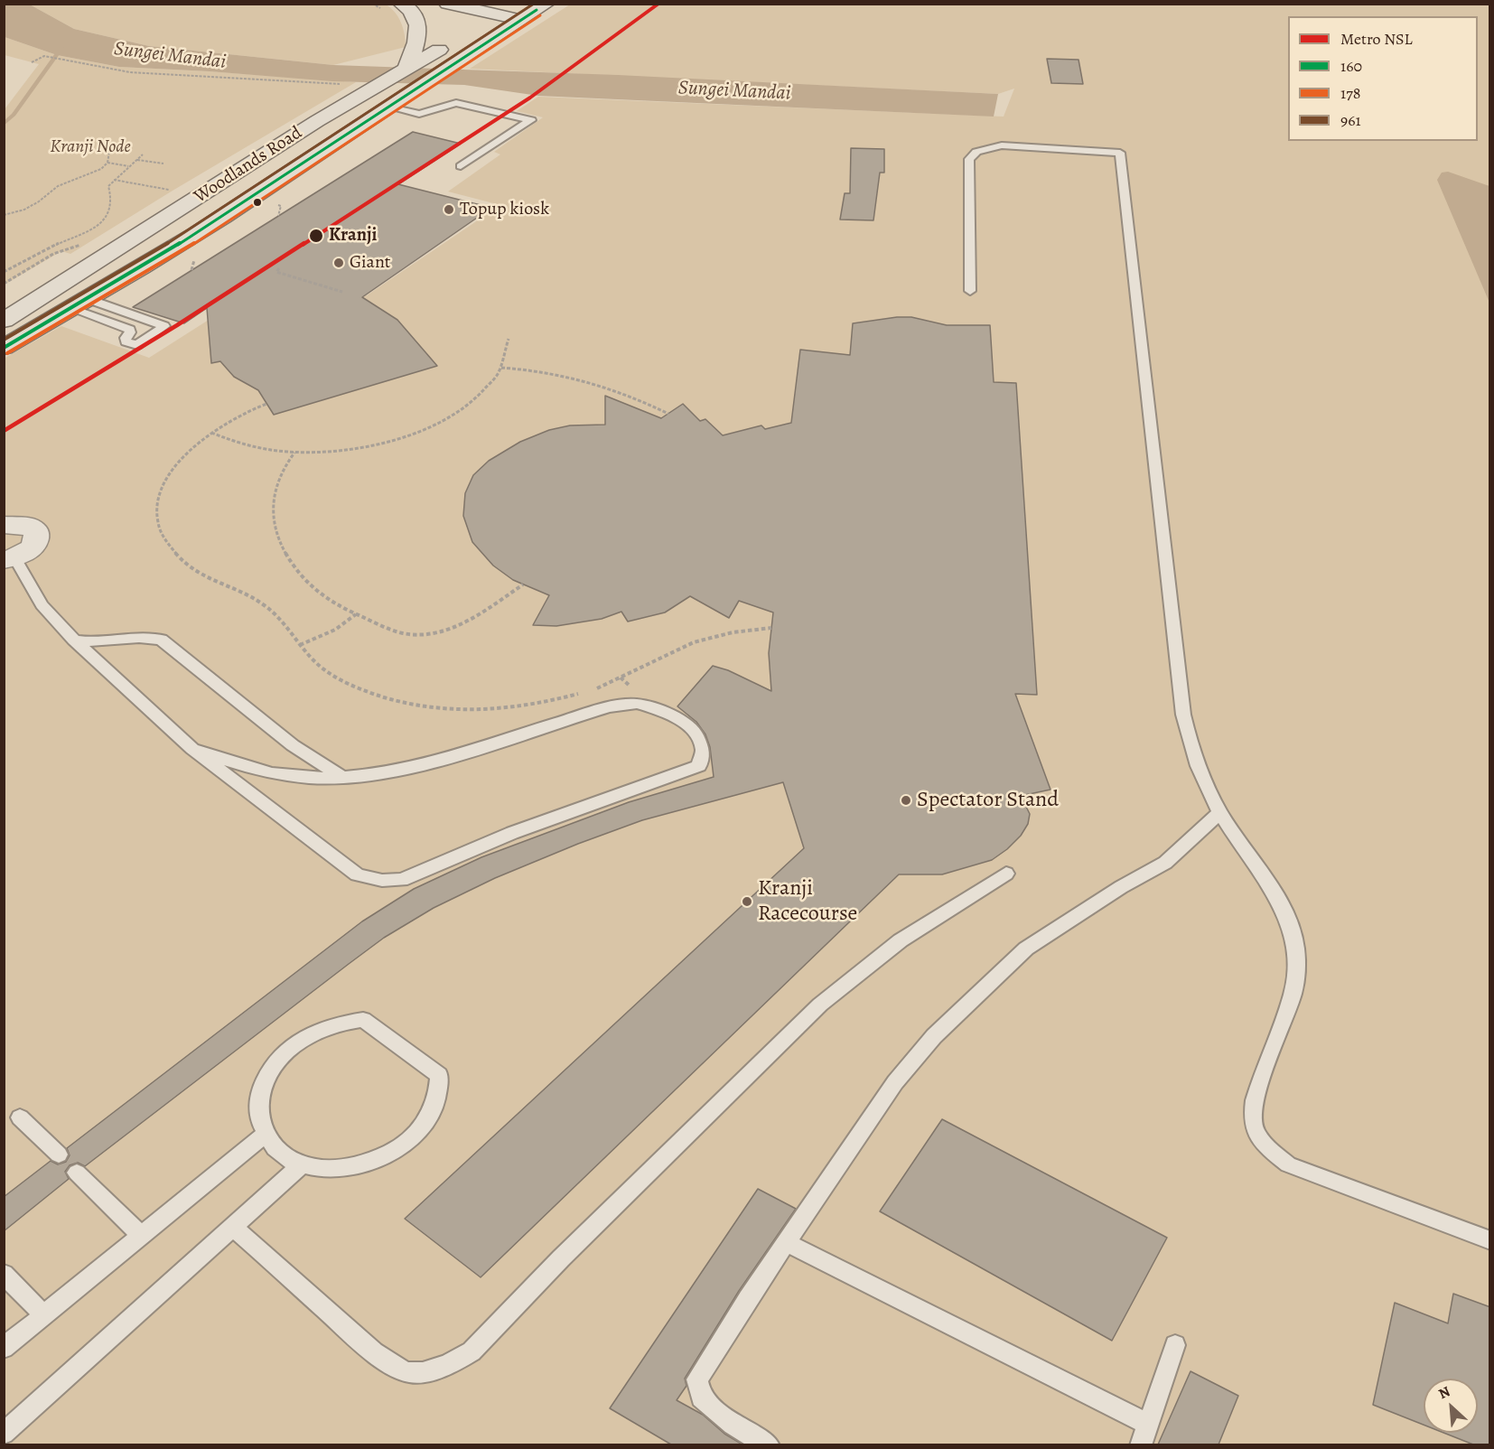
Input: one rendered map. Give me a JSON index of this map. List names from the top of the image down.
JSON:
{
  "streets": {
    "main road": ["Woodlands Road"]
  },
  "water": ["Sungei Mandai"],
  "parks": ["Kranji Node"],
  "places": [
    "Topup kiosk",
    "Kranji",
    "Giant",
    "Spectator Stand",
    "Kranji Racecourse"
  ],
  "lines": [
    "metro line NSL",
    "transit line 961",
    "transit line 160",
    "transit line 178"
  ],
  "legend": [
    "Metro NSL",
    "160",
    "178",
    "961"
  ],
  "north": "top left"
}
